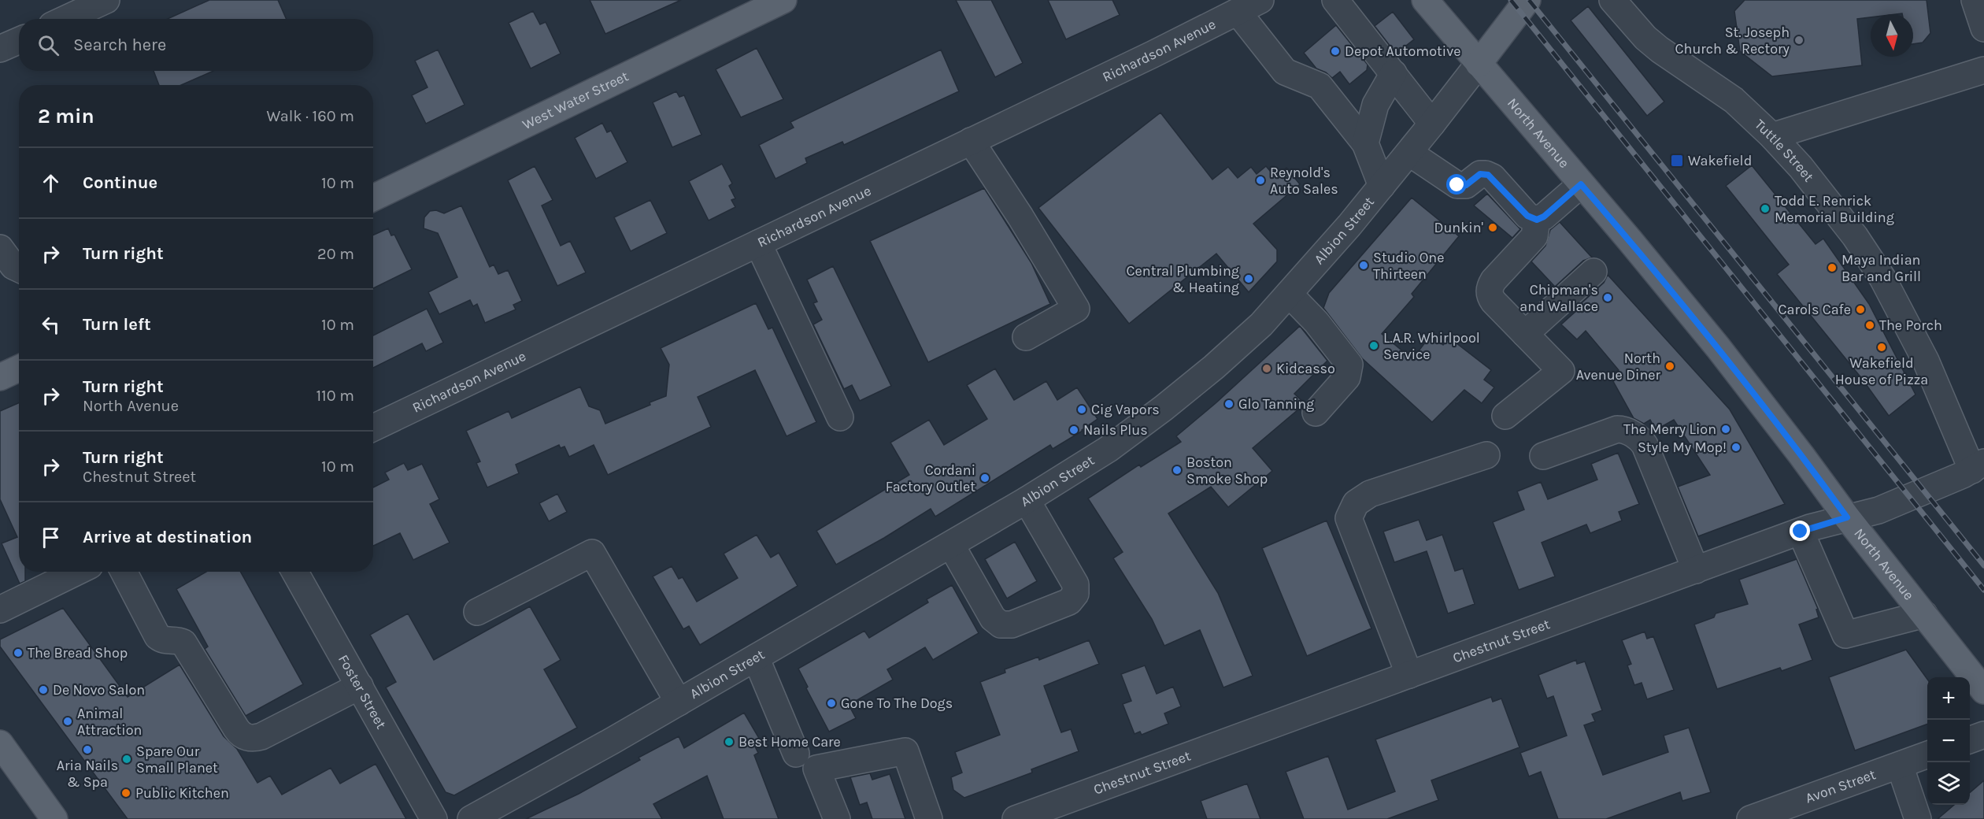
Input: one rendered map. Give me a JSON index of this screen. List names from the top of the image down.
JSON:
{
  "streets": {
    "main road": ["West Water Street", "North Avenue", "Albion Street"],
    "street": [
      "Richardson Avenue",
      "Tuttle Street",
      "Chestnut Street",
      "Foster Street",
      "Avon Street"
    ]
  },
  "crossings": [
    ["North Avenue", "Albion Street"],
    ["North Avenue", "Chestnut Street"],
    ["Tuttle Street", "Chestnut Street"]
  ],
  "places": {
    "other": [
      "St. Joseph Church & Rectory",
      "Depot Automotive",
      "Reynold's Auto Sales",
      "Todd E. Renrick Memorial Building",
      "Dunkin'",
      "Studio One Thirteen",
      "Maya Indian Bar and Grill",
      "Central Plumbing & Heating",
      "Chipman's and Wallace",
      "Carols Cafe",
      "The Porch",
      "L.A.R. Whirlpool Service",
      "Wakefield House of Pizza",
      "North Avenue Diner",
      "Kidcasso",
      "Glo Tanning",
      "Cig Vapors",
      "The Merry Lion",
      "Nails Plus",
      "Style My Mop!",
      "Boston Smoke Shop",
      "Cordani Factory Outlet",
      "The Bread Shop",
      "De Novo Salon",
      "Gone To The Dogs",
      "Animal Attraction",
      "Best Home Care",
      "Aria Nails & Spa",
      "Spare Our Small Planet",
      "Public Kitchen"
    ],
    "transit": ["Wakefield"]
  },
  "north": "bottom",
  "page": {
    "search": "Search here",
    "heading": ["2 min", "Walk · 160 m"],
    "list": [
      ["Continue", "10 m"],
      ["Turn right", "20 m"],
      ["Turn left", "10 m"],
      ["Turn right", "North Avenue", "110 m"],
      ["Turn right", "Chestnut Street", "10 m"],
      "Arrive at destination"
    ],
    "map_buttons": ["+", "−"]
  }
}
